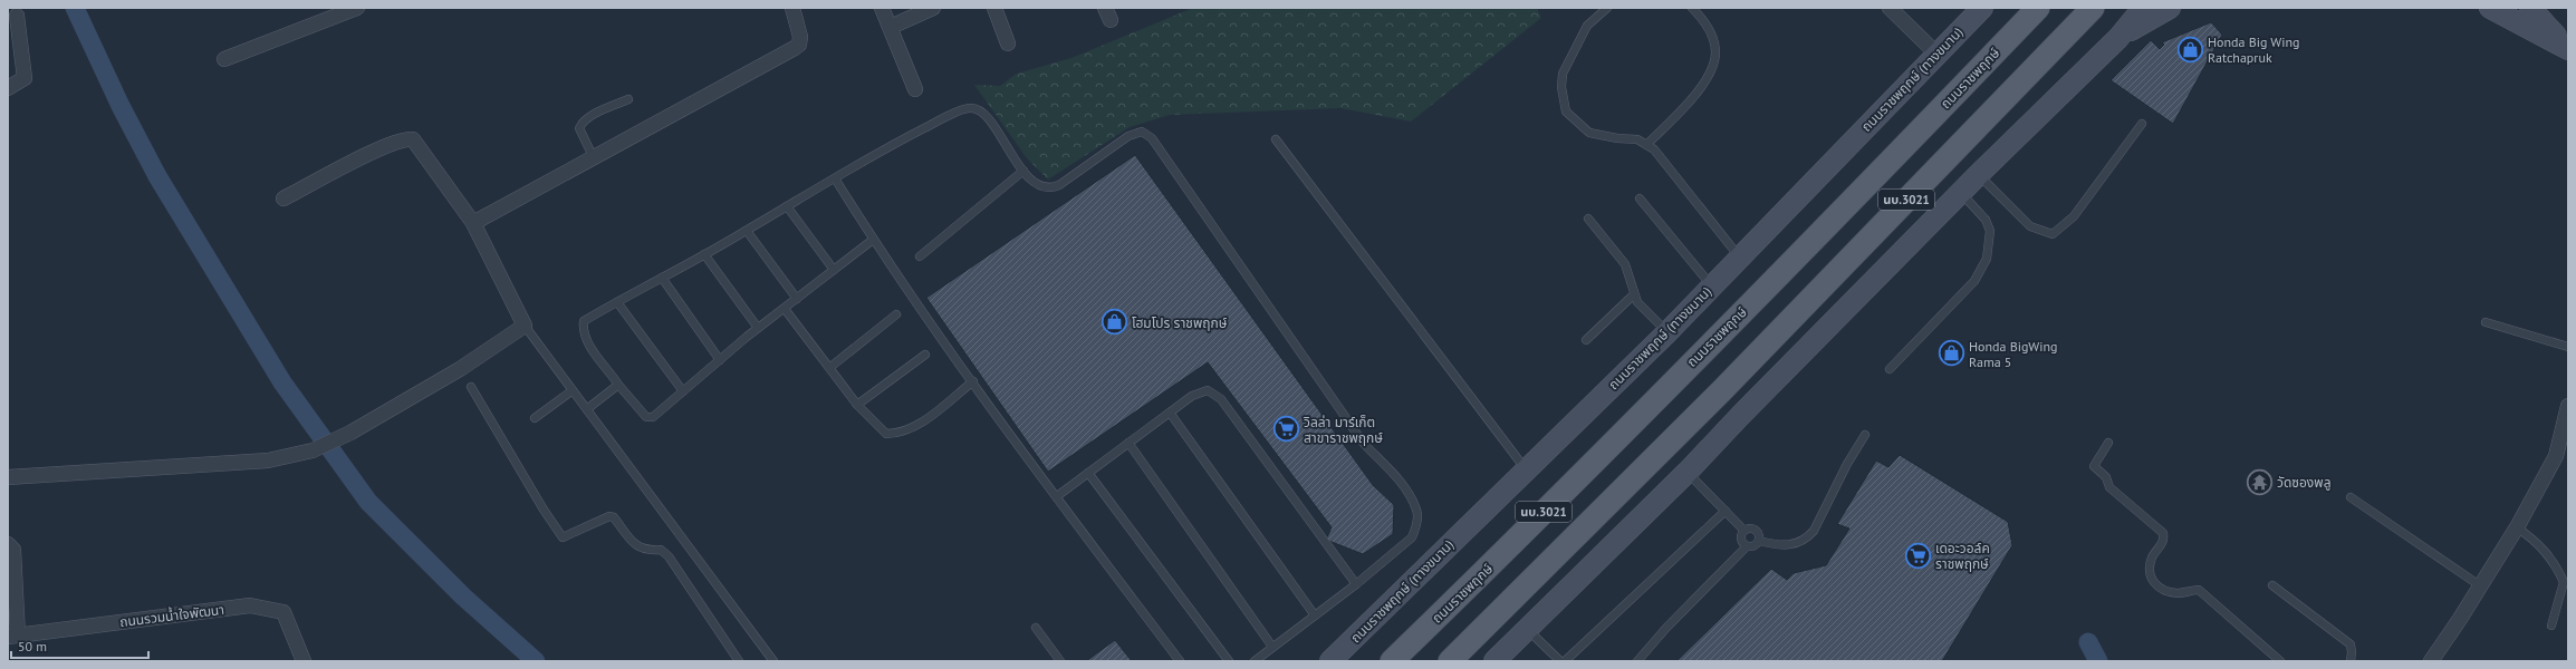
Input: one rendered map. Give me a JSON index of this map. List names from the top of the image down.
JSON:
{
  "streets": {
    "main road": ["ถนนราชพฤกษ์", "ถนนราชพฤกษ์ (ทางขนาน)", "นบ.3021"],
    "street": ["ถนนรวมน้ำใจพัฒนา"]
  },
  "places": {
    "shop": ["Honda Big Wing Ratchapruk", "โฮมโปร ราชพฤกษ์", "Honda BigWing Rama 5"],
    "supermarket": ["วิลล่า มาร์เก็ต สาขาราชพฤกษ์", "เดอะวอล์ค ราชพฤกษ์"],
    "temple": ["วัดซองพลู"]
  },
  "scale_bar": "50 m"
}
